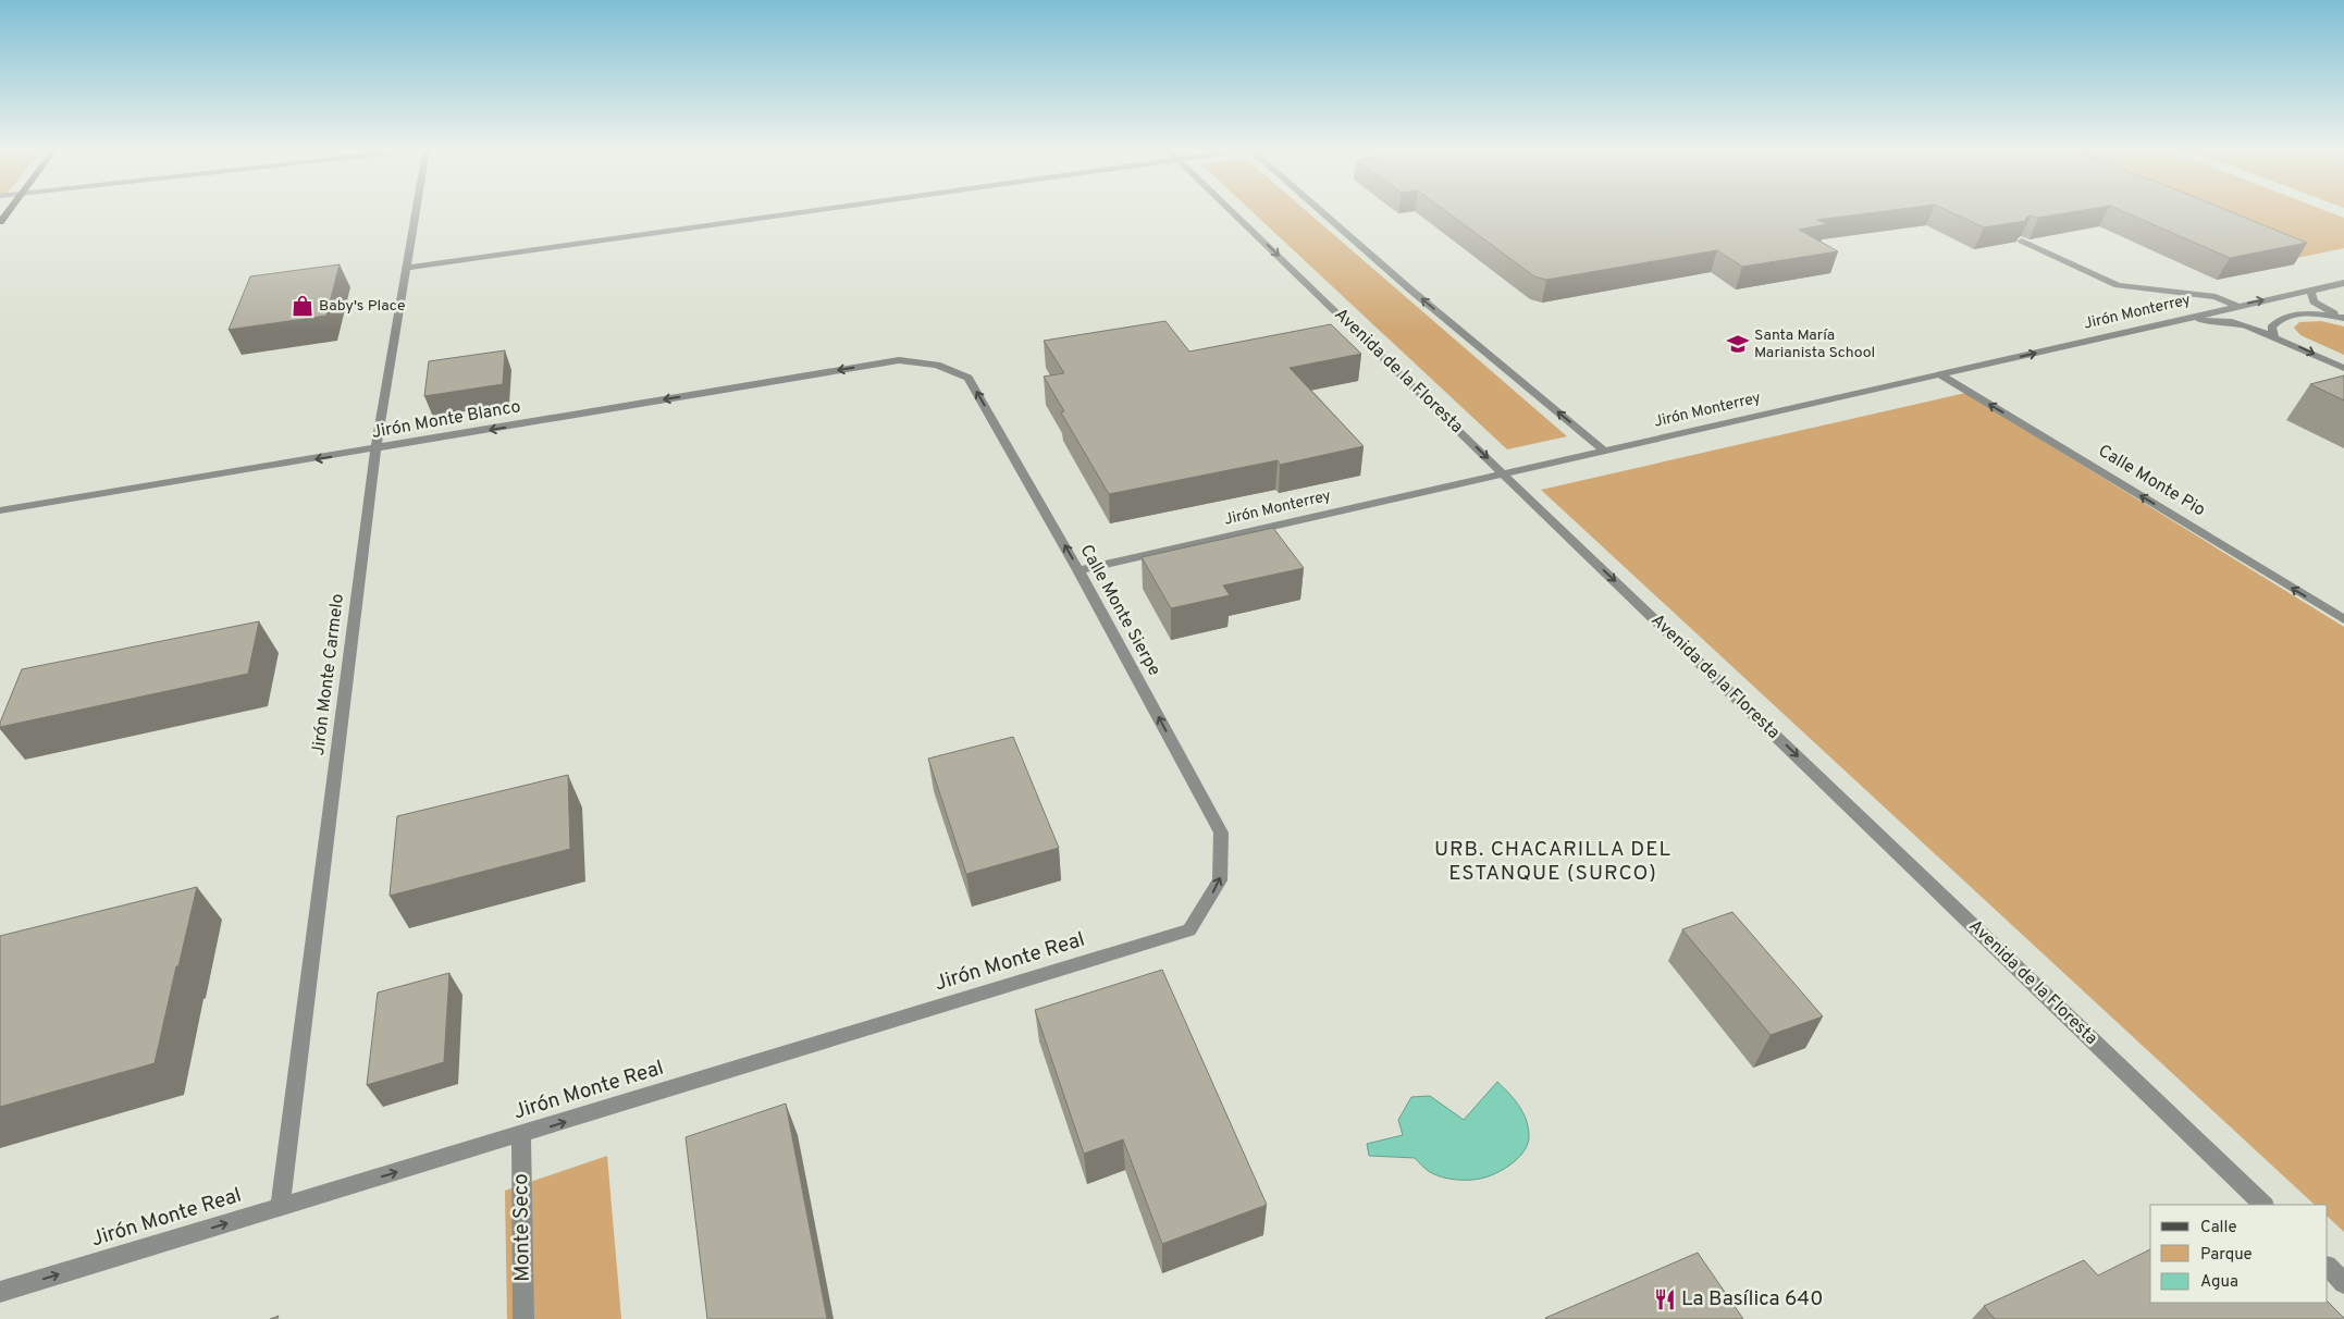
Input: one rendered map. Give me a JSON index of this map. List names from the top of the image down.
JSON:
{
  "streets": {
    "street": [
      "Jirón Monterrey",
      "Avenida de la Floresta",
      "Jirón Monte Blanco",
      "Calle Monte Pio",
      "Calle Monte Sierpe",
      "Jirón Monte Carmelo",
      "Jirón Monte Real",
      "Monte Seco"
    ]
  },
  "crossings": [
    ["Jirón Monterrey", "Avenida de la Floresta"],
    ["Jirón Monterrey", "Calle Monte Pio"],
    ["Jirón Monterrey", "Calle Monte Sierpe"],
    ["Jirón Monte Blanco", "Calle Monte Sierpe"],
    ["Jirón Monte Blanco", "Jirón Monte Carmelo"],
    ["Calle Monte Sierpe", "Jirón Monte Real"],
    ["Jirón Monte Carmelo", "Jirón Monte Real"],
    ["Jirón Monte Real", "Monte Seco"]
  ],
  "one_way": [
    "Avenida de la Floresta",
    "Jirón Monte Blanco",
    "Calle Monte Pio",
    "Calle Monte Sierpe",
    "Jirón Monte Real"
  ],
  "districts": ["URB. CHACARILLA DEL ESTANQUE (SURCO)"],
  "places": {
    "shop": ["Baby's Place"],
    "school or university": ["Santa María Marianista School"],
    "restaurant": ["La Basílica 640"]
  },
  "legend": ["Calle", "Parque", "Agua"]
}
